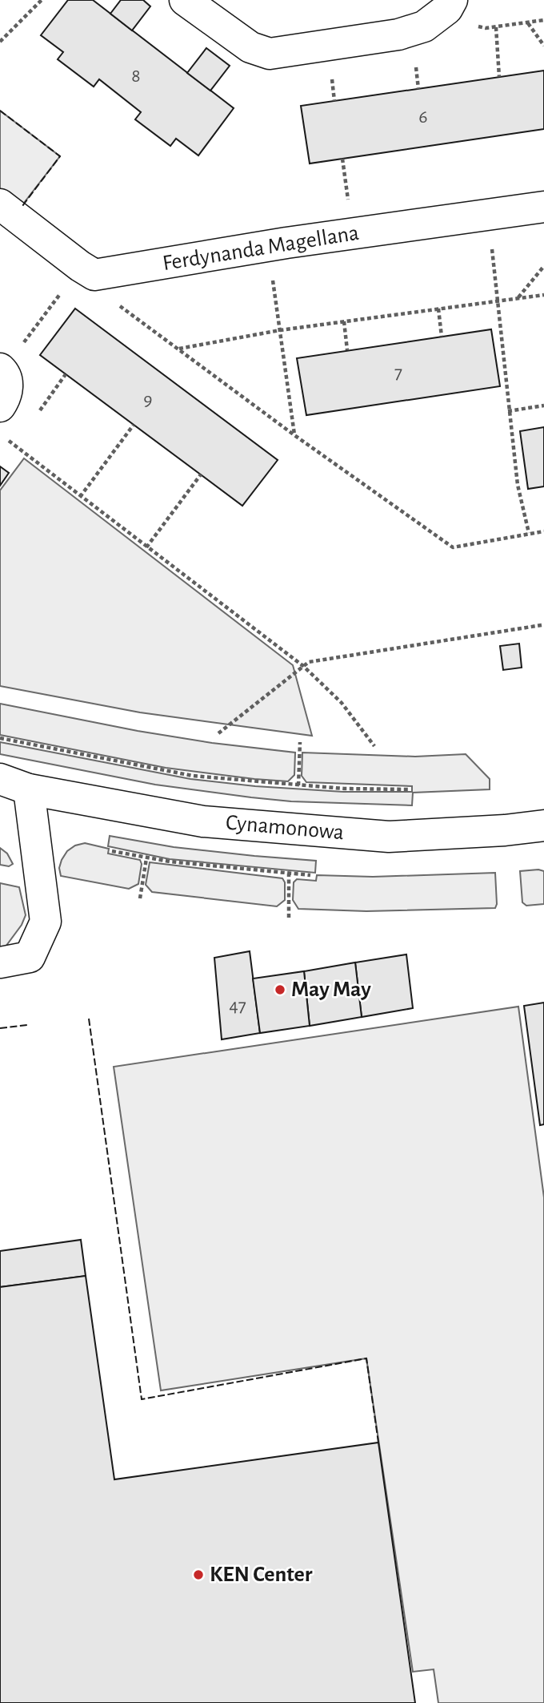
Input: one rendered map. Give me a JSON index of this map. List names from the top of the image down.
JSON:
{
  "streets": {
    "street": ["Ferdynanda Magellana", "Cynamonowa"]
  },
  "places": ["May May", "KEN Center"],
  "house_numbers": [
    "8",
    "6",
    "7",
    "9",
    "47"
  ]
}
